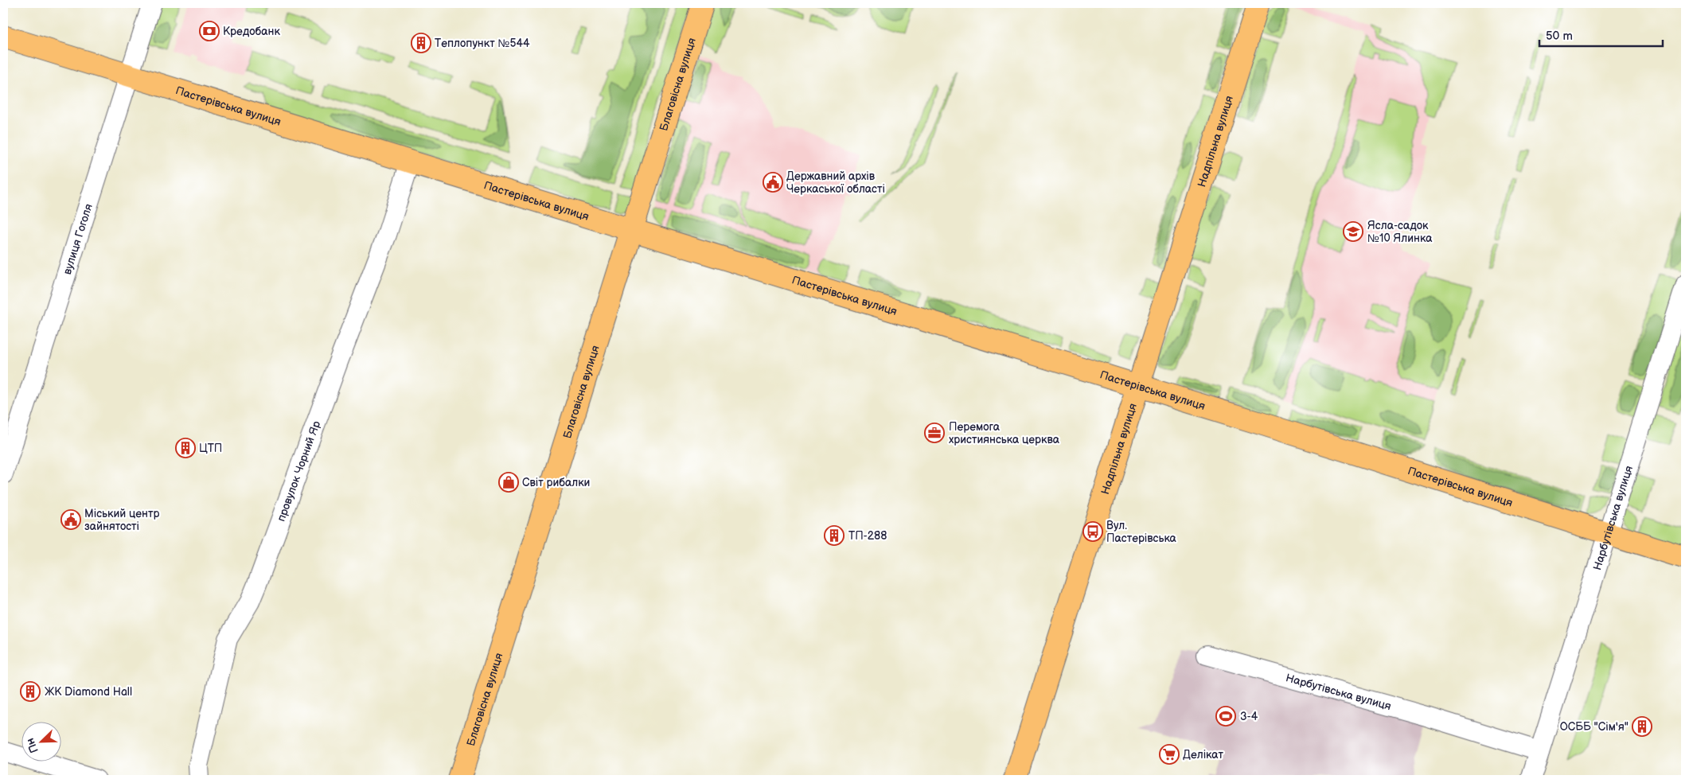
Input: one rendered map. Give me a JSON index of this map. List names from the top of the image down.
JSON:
{
  "streets": {
    "main road": ["Благовісна вулиця", "Пастерівська вулиця", "Надпільна вулиця"],
    "street": ["вулиця Гоголя", "провулок Чорний Яр", "Нарбутівська вулиця"]
  },
  "crossings": [
    ["Благовісна вулиця", "Пастерівська вулиця"],
    ["Пастерівська вулиця", "Надпільна вулиця"],
    ["Пастерівська вулиця", "вулиця Гоголя"],
    ["Пастерівська вулиця", "провулок Чорний Яр"],
    ["Пастерівська вулиця", "Нарбутівська вулиця"]
  ],
  "places": {
    "bank": ["Кредобанк"],
    "building": [
      "Теплопункт №544",
      "ЦТП",
      "ТП-288",
      "ЖК Diamond Hall",
      "ОСББ \"Сім'я\""
    ],
    "public building": ["Державний архів Черкаської області", "Міський центр зайнятості"],
    "school or university": ["Ясла-садок №10 Ялинка"],
    "office": ["Перемога християнська церква"],
    "shop": ["Світ рибалки"],
    "bus stop": ["Вул. Пастерівська"],
    "sports": ["3-4"],
    "supermarket": ["Делікат"]
  },
  "scale_bar": "50 m",
  "north": "bottom left"
}
